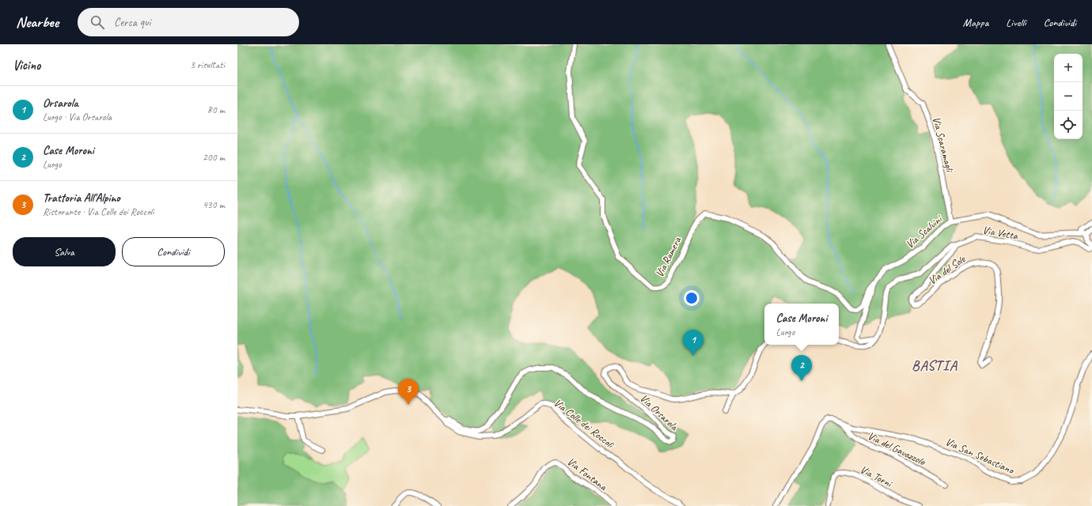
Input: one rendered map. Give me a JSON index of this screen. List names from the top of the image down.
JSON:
{
  "streets": {
    "street": [
      "Via Scaramagli",
      "Via Scalvini",
      "Via Vetta",
      "Via Ramera",
      "Via del Sole",
      "Via Orsarola",
      "Via Colle dei Roccoli",
      "Via del Gavazzolo",
      "Via San Sebastiano",
      "Via Fontana",
      "Via Torni"
    ]
  },
  "crossings": [
    ["Via Scaramagli", "Via Scalvini"],
    ["Via Scalvini", "Via Vetta"],
    ["Via Scalvini", "Via Ramera"],
    ["Via Vetta", "Via del Sole"],
    ["Via Orsarola", "Via Colle dei Roccoli"],
    ["Via del Gavazzolo", "Via San Sebastiano"]
  ],
  "districts": ["BASTIA"],
  "page": {
    "header": "Nearbee",
    "search": "Cerca qui",
    "nav": ["Mappa", "Livelli", "Condividi"],
    "heading": ["Vicino", "3 risultati"],
    "map_buttons": ["+", "−"],
    "list": [
      {
        "mark": "1",
        "name": "Orsarola",
        "note": "Luogo · Via Orsarola",
        "value": "80 m"
      },
      {
        "mark": "2",
        "name": "Case Moroni",
        "note": "Luogo",
        "value": "200 m"
      },
      {
        "mark": "3",
        "name": "Trattoria All'Alpino",
        "note": "Ristorante · Via Colle dei Roccoli",
        "value": "430 m"
      }
    ],
    "buttons": ["Salva", "Condividi"],
    "popup": ["Case Moroni", "Luogo"],
    "pins": ["1", "2", "3"]
  }
}
